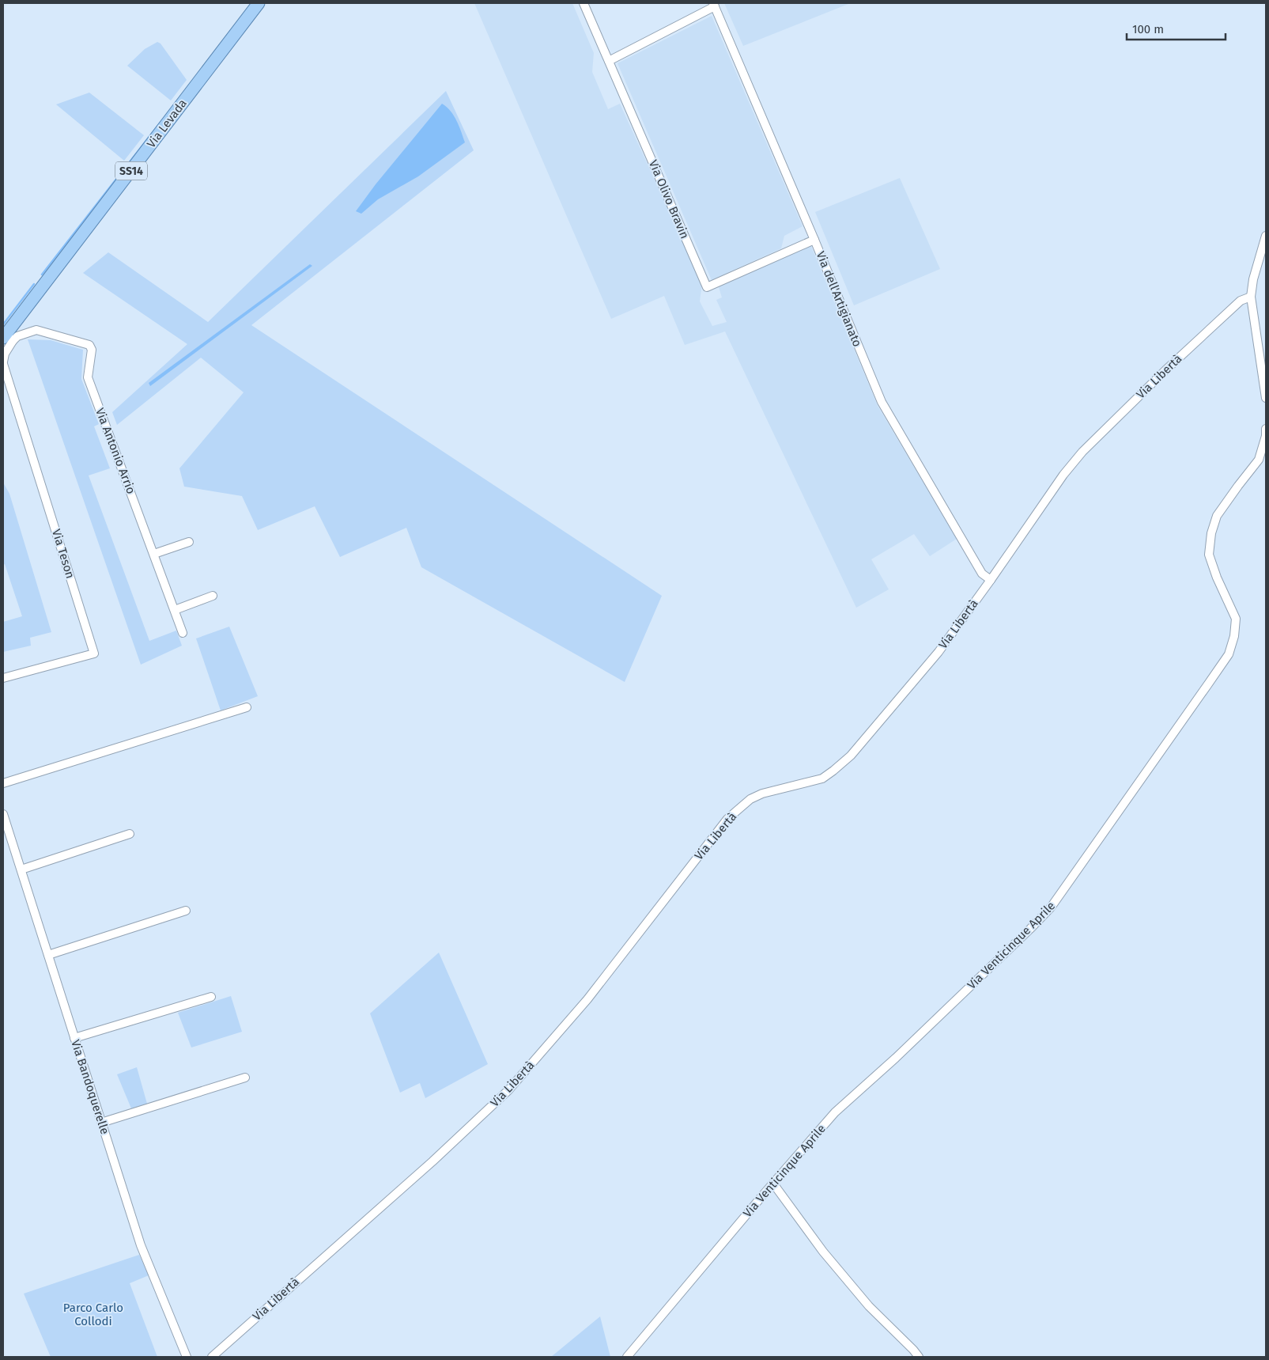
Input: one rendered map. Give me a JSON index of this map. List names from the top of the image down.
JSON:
{
  "streets": {
    "main road": ["Via Levada", "SS14"],
    "street": [
      "Via Olivo Bravin",
      "Via dell'Artigianato",
      "Via Libertà",
      "Via Antonio Arrio",
      "Via Teson",
      "Via Venticinque Aprile",
      "Via Bandoquerelle"
    ]
  },
  "crossings": [
    ["Via Levada", "Via Antonio Arrio"],
    ["Via Levada", "Via Teson"],
    ["Via Olivo Bravin", "Via dell'Artigianato"],
    ["Via dell'Artigianato", "Via Libertà"],
    ["Via Antonio Arrio", "Via Teson"]
  ],
  "parks": ["Parco Carlo Collodi"],
  "scale_bar": "100 m"
}
